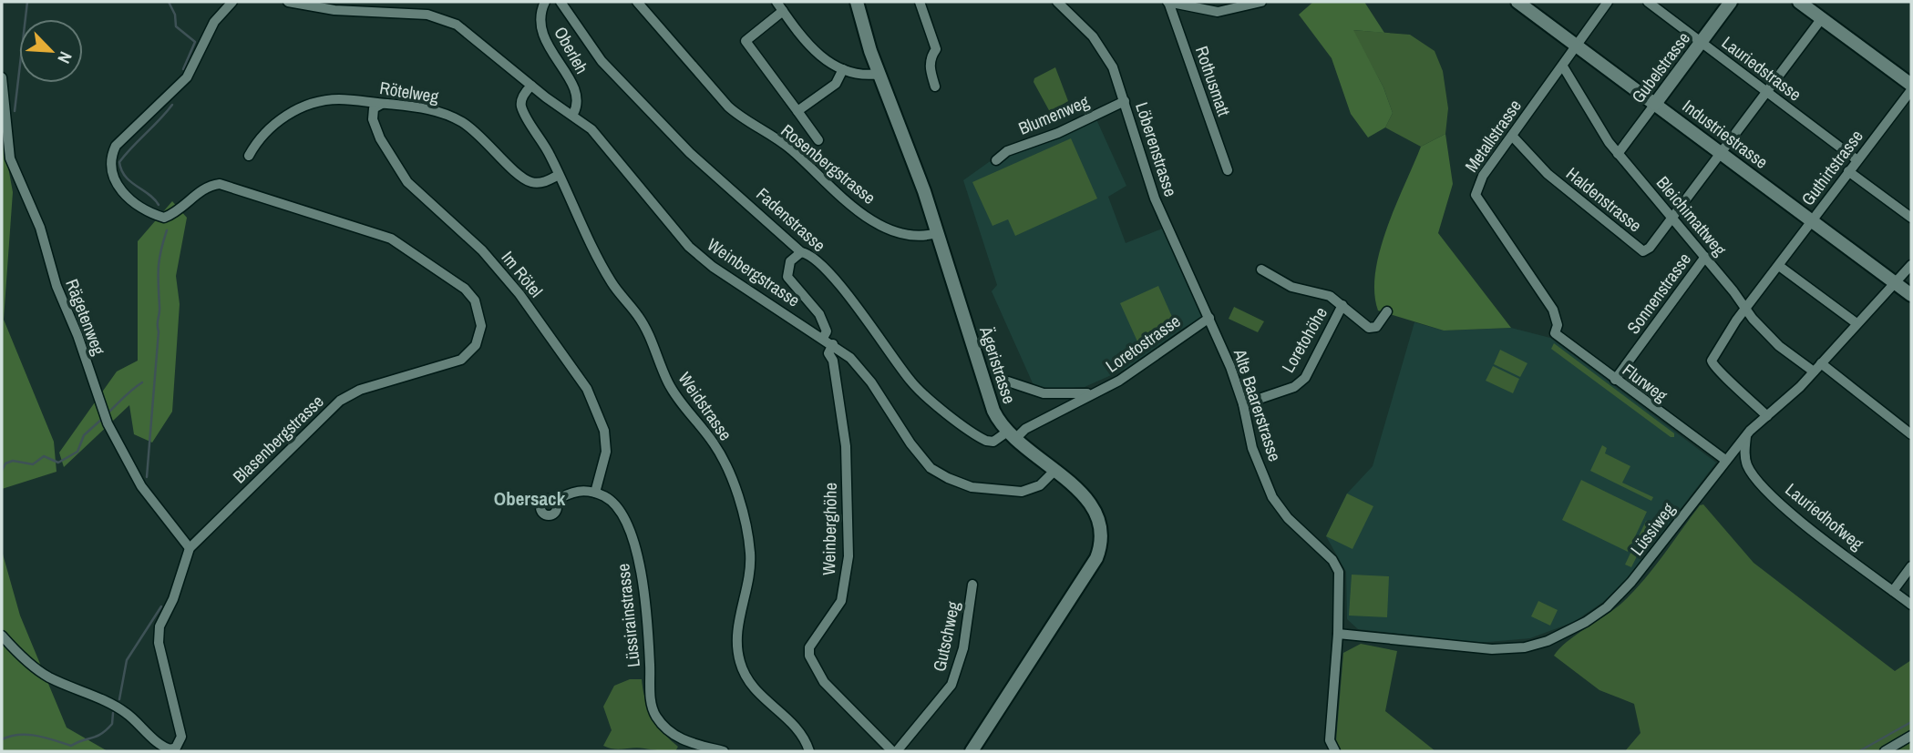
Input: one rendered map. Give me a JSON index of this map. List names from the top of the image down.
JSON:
{
  "streets": {
    "main road": ["Gubelstrasse", "Industriestrasse", "Ägeristrasse"],
    "street": [
      "Oberleh",
      "Lauriedstrasse",
      "Rothusmatt",
      "Rötelweg",
      "Blumenweg",
      "Metallstrasse",
      "Löberenstrasse",
      "Rosenbergstrasse",
      "Guthirtstrasse",
      "Haldenstrasse",
      "Bleichimattweg",
      "Fadenstrasse",
      "Weinbergstrasse",
      "Im Rötel",
      "Sonnenstrasse",
      "Rägetenweg",
      "Loretohöhe",
      "Loretostrasse",
      "Flurweg",
      "Alte Baarerstrasse",
      "Weidstrasse",
      "Blasenbergstrasse",
      "Lauriedhofweg",
      "Weinberghöhe",
      "Lüssiweg",
      "Lüssirainstrasse",
      "Gutschweg"
    ]
  },
  "crossings": [
    ["Oberleh", "Weinbergstrasse"],
    ["Gubelstrasse", "Lauriedstrasse"],
    ["Gubelstrasse", "Industriestrasse"],
    ["Gubelstrasse", "Bleichimattweg"],
    ["Lauriedstrasse", "Guthirtstrasse"],
    ["Lauriedstrasse", "Haldenstrasse"],
    ["Rötelweg", "Im Rötel"],
    ["Rötelweg", "Weidstrasse"],
    ["Blumenweg", "Löberenstrasse"],
    ["Industriestrasse", "Metallstrasse"],
    ["Industriestrasse", "Guthirtstrasse"],
    ["Industriestrasse", "Haldenstrasse"],
    ["Industriestrasse", "Lüssiweg"],
    ["Metallstrasse", "Haldenstrasse"],
    ["Metallstrasse", "Bleichimattweg"],
    ["Metallstrasse", "Flurweg"],
    ["Löberenstrasse", "Loretostrasse"],
    ["Löberenstrasse", "Alte Baarerstrasse"],
    ["Rosenbergstrasse", "Ägeristrasse"],
    ["Guthirtstrasse", "Bleichimattweg"],
    ["Guthirtstrasse", "Lüssiweg"],
    ["Haldenstrasse", "Bleichimattweg"],
    ["Bleichimattweg", "Sonnenstrasse"],
    ["Bleichimattweg", "Lüssiweg"],
    ["Fadenstrasse", "Loretostrasse"],
    ["Fadenstrasse", "Ägeristrasse"],
    ["Weinbergstrasse", "Ägeristrasse"],
    ["Weinbergstrasse", "Weidstrasse"],
    ["Weinbergstrasse", "Weinberghöhe"],
    ["Im Rötel", "Lüssirainstrasse"],
    ["Sonnenstrasse", "Flurweg"],
    ["Rägetenweg", "Blasenbergstrasse"],
    ["Loretohöhe", "Alte Baarerstrasse"],
    ["Loretostrasse", "Ägeristrasse"],
    ["Loretostrasse", "Alte Baarerstrasse"],
    ["Flurweg", "Lüssiweg"],
    ["Alte Baarerstrasse", "Lüssiweg"],
    ["Lauriedhofweg", "Lüssiweg"],
    ["Weinberghöhe", "Gutschweg"]
  ],
  "districts": ["Obersack"],
  "north": "bottom right"
}
